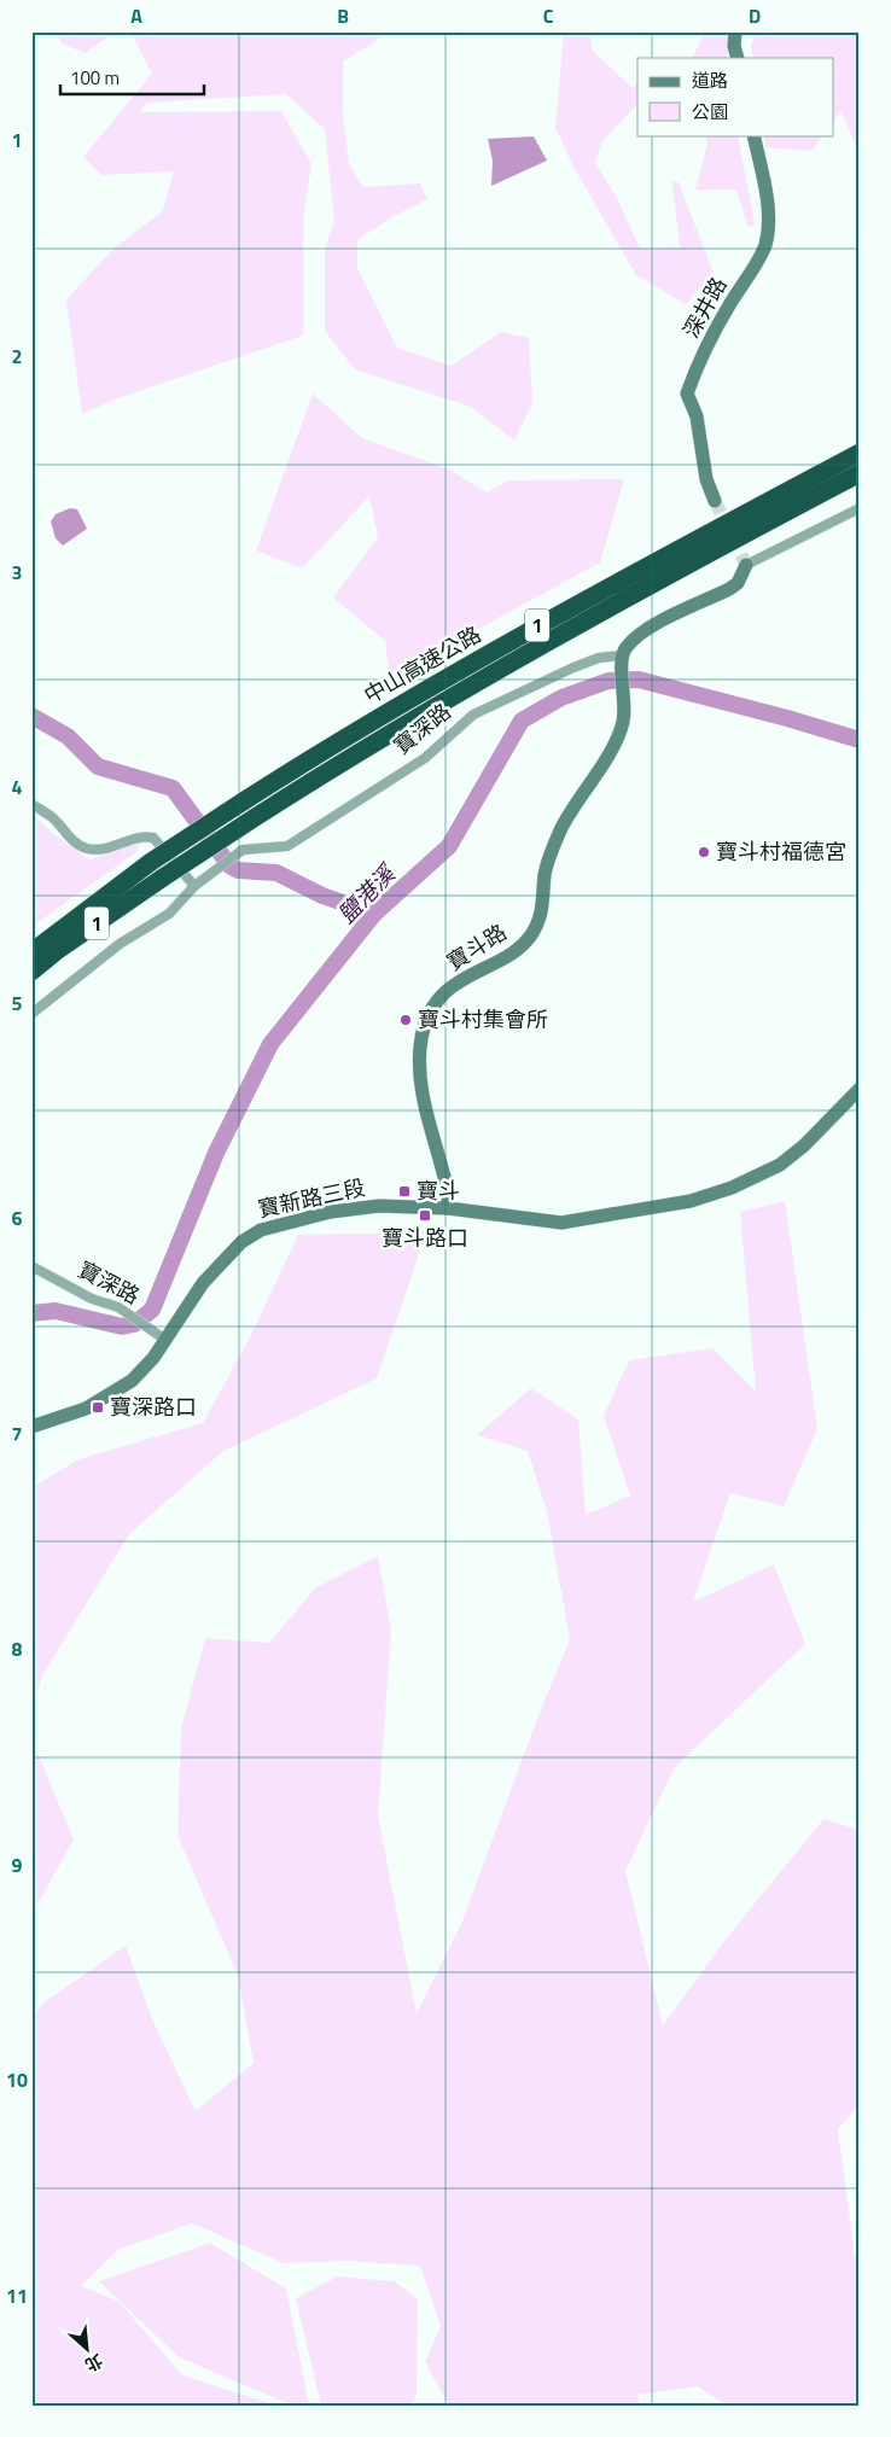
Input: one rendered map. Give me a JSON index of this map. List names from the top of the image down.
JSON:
{
  "streets": {
    "highway": ["1", "中山高速公路"],
    "street": [
      "深井路",
      "寶深路",
      "寶斗路",
      "寶新路三段"
    ]
  },
  "crossings": [
    ["寶深路", "寶斗路"],
    ["寶深路", "寶新路三段"],
    ["寶斗路", "寶新路三段"]
  ],
  "water": ["鹽港溪"],
  "places": {
    "other": ["寶斗村福德宮", "寶斗村集會所"],
    "transit": ["寶斗", "寶斗路口", "寶深路口"]
  },
  "legend": ["道路", "公園"],
  "scale_bar": "100 m",
  "north": "bottom right",
  "grid": {
    "columns": [
      "A",
      "B",
      "C",
      "D"
    ],
    "rows": [
      "1",
      "2",
      "3",
      "4",
      "5",
      "6",
      "7",
      "8",
      "9",
      "10",
      "11"
    ]
  }
}
